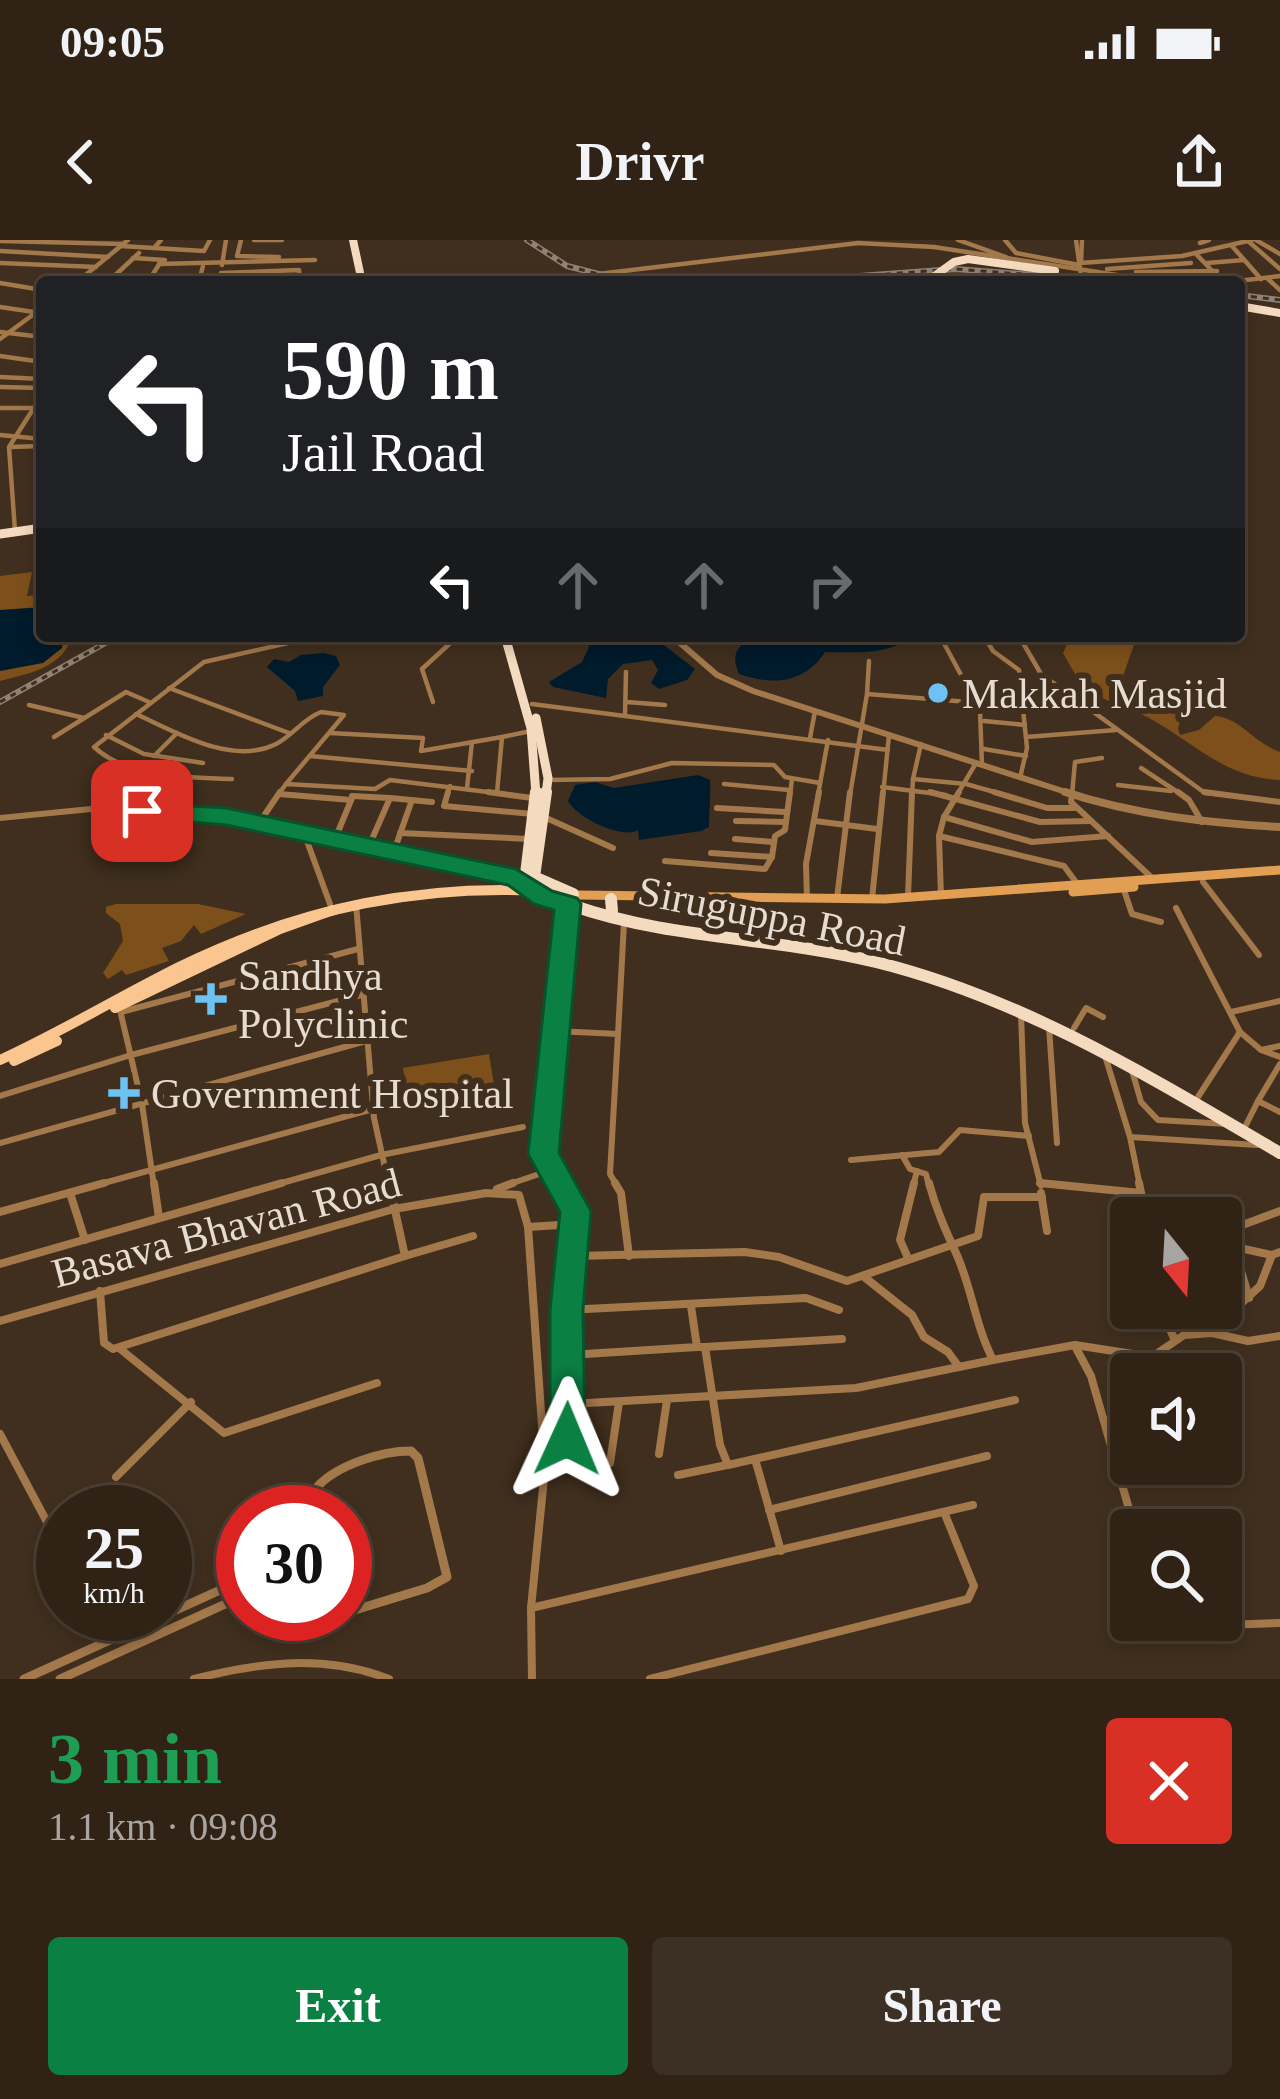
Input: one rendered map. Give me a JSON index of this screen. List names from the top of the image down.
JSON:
{
  "streets": {
    "highway": ["Siruguppa Road"],
    "street": ["Basava Bhavan Road"]
  },
  "places": {
    "other": ["Makkah Masjid"],
    "health": ["Sandhya Polyclinic", "Government Hospital"]
  },
  "north": "bottom",
  "page": {
    "status": "09:05",
    "header": "Drivr",
    "turn": ["590 m", "Jail Road"],
    "speed": "25 km/h",
    "limit": "30",
    "heading": ["3 min", "1.1 km · 09:08"],
    "buttons": ["Exit", "Share"]
  }
}
